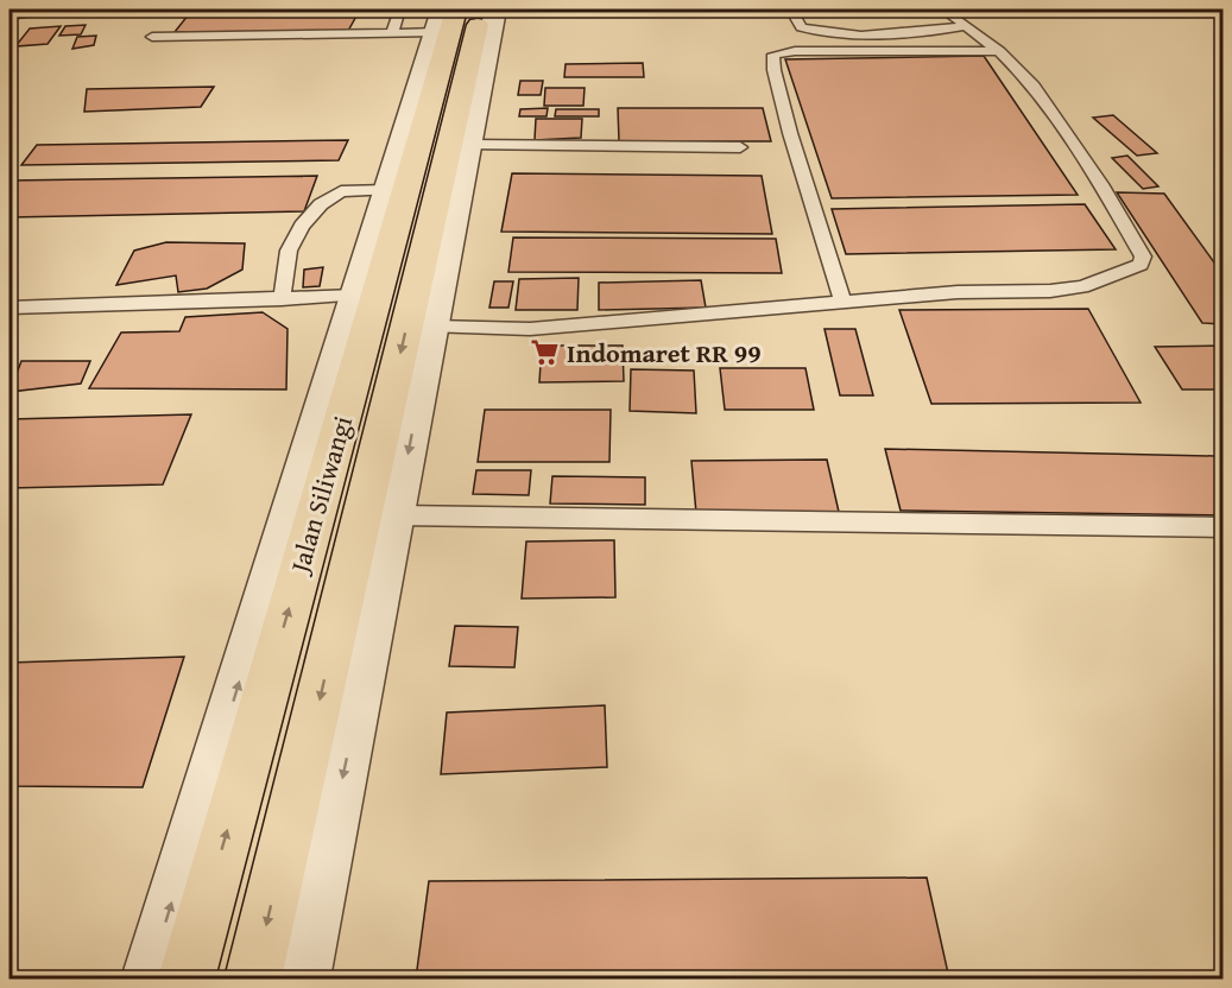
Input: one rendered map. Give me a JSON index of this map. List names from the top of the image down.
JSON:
{
  "streets": {
    "highway": ["Jalan Siliwangi"]
  },
  "places": {
    "supermarket": ["Indomaret RR 99"]
  }
}
